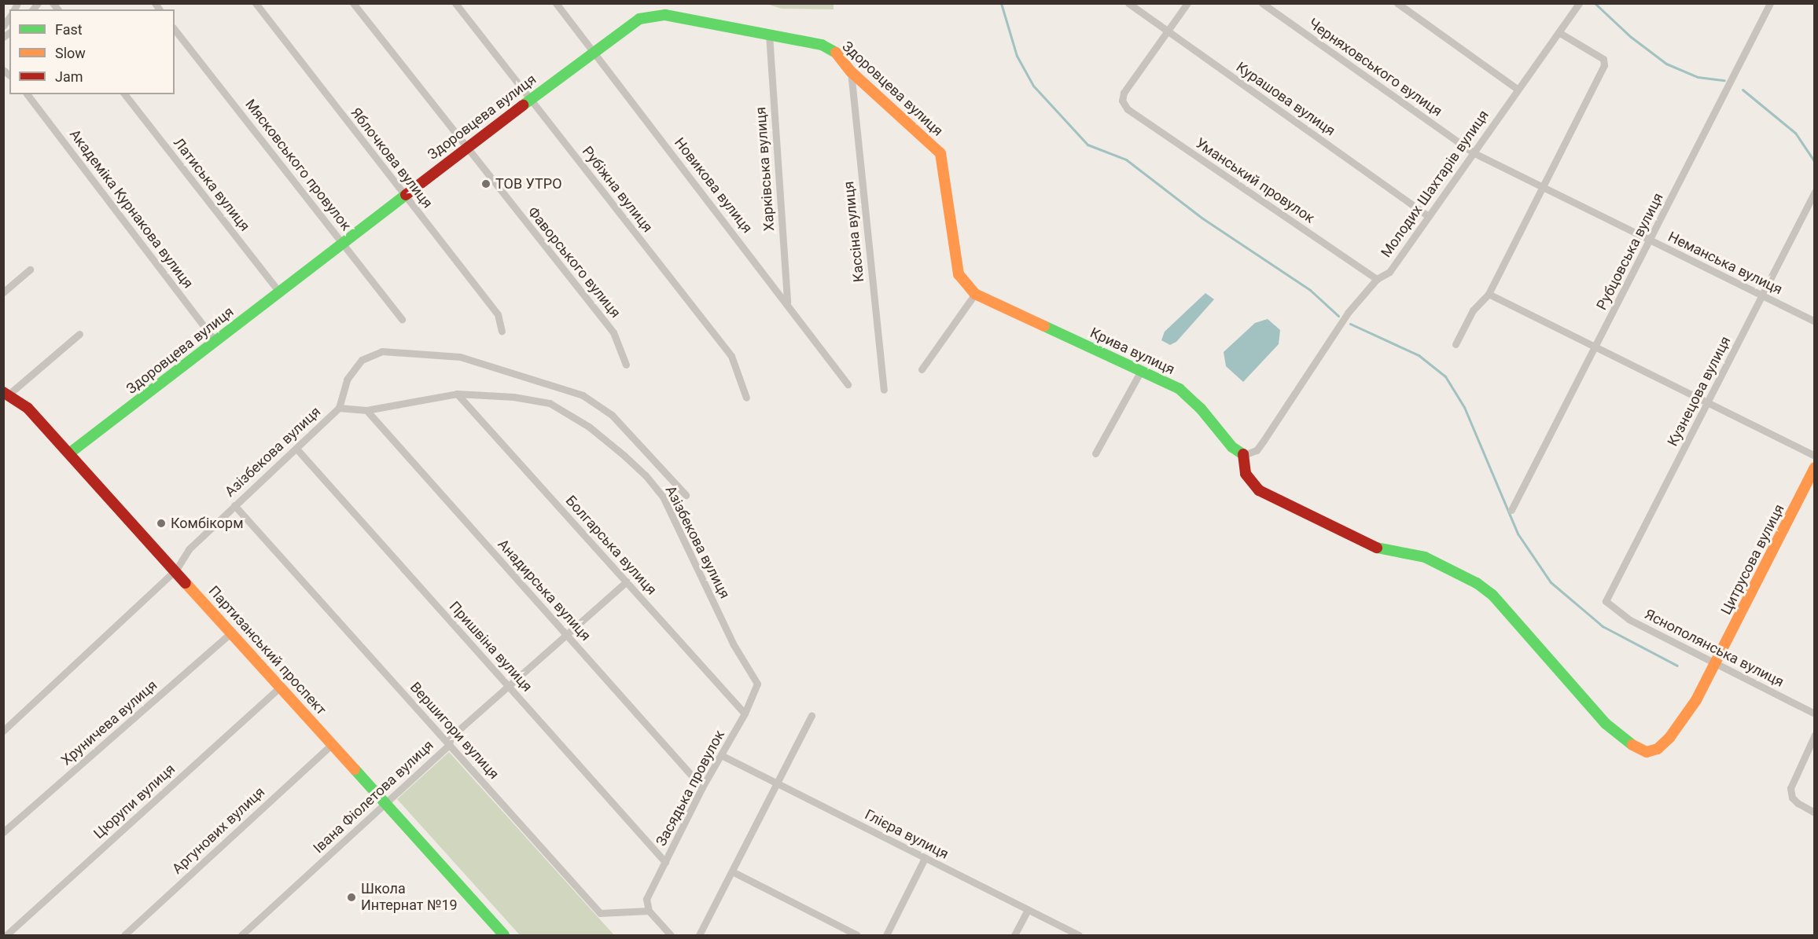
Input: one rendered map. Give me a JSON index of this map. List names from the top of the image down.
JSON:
{
  "streets": {
    "street": [
      "Черняховського вулиця",
      "Здоровцева вулиця",
      "Курашова вулиця",
      "Яблочкова вулиця",
      "Мясковського провулок",
      "Харківська вулиця",
      "Уманський провулок",
      "Молодих Шахтарів вулиця",
      "Латиська вулиця",
      "Новикова вулиця",
      "Рубіжна вулиця",
      "Академіка Курнакова вулиця",
      "Кассіна вулиця",
      "Рубцовська вулиця",
      "Фаворського вулиця",
      "Неманська вулиця",
      "Крива вулиця",
      "Кузнецова вулиця",
      "Азізбекова вулиця",
      "Болгарська вулиця",
      "Цитрусова вулиця",
      "Анадирська вулиця",
      "Пришвіна вулиця",
      "Яснополянська вулиця",
      "Партизанський проспект",
      "Хруничева вулиця",
      "Вершигори вулиця",
      "Засядька провулок",
      "Івана Фіолетова вулиця",
      "Цюрупи вулиця",
      "Аргунових вулиця",
      "Глієра вулиця"
    ]
  },
  "crossings": [
    ["Черняховського вулиця", "Молодих Шахтарів вулиця"],
    ["Черняховського вулиця", "Неманська вулиця"],
    ["Здоровцева вулиця", "Яблочкова вулиця"],
    ["Здоровцева вулиця", "Мясковського провулок"],
    ["Здоровцева вулиця", "Харківська вулиця"],
    ["Здоровцева вулиця", "Латиська вулиця"],
    ["Здоровцева вулиця", "Новикова вулиця"],
    ["Здоровцева вулиця", "Рубіжна вулиця"],
    ["Здоровцева вулиця", "Академіка Курнакова вулиця"],
    ["Здоровцева вулиця", "Кассіна вулиця"],
    ["Здоровцева вулиця", "Фаворського вулиця"],
    ["Здоровцева вулиця", "Крива вулиця"],
    ["Здоровцева вулиця", "Партизанський проспект"],
    ["Курашова вулиця", "Уманський провулок"],
    ["Курашова вулиця", "Молодих Шахтарів вулиця"],
    ["Харківська вулиця", "Новикова вулиця"],
    ["Уманський провулок", "Молодих Шахтарів вулиця"],
    ["Молодих Шахтарів вулиця", "Неманська вулиця"],
    ["Молодих Шахтарів вулиця", "Крива вулиця"],
    ["Молодих Шахтарів вулиця", "Цитрусова вулиця"],
    ["Рубцовська вулиця", "Неманська вулиця"],
    ["Неманська вулиця", "Кузнецова вулиця"],
    ["Крива вулиця", "Цитрусова вулиця"],
    ["Кузнецова вулиця", "Яснополянська вулиця"],
    ["Азізбекова вулиця", "Болгарська вулиця"],
    ["Азізбекова вулиця", "Анадирська вулиця"],
    ["Азізбекова вулиця", "Пришвіна вулиця"],
    ["Азізбекова вулиця", "Партизанський проспект"],
    ["Азізбекова вулиця", "Вершигори вулиця"],
    ["Азізбекова вулиця", "Засядька провулок"],
    ["Болгарська вулиця", "Засядька провулок"],
    ["Болгарська вулиця", "Івана Фіолетова вулиця"],
    ["Цитрусова вулиця", "Яснополянська вулиця"],
    ["Анадирська вулиця", "Засядька провулок"],
    ["Анадирська вулиця", "Івана Фіолетова вулиця"],
    ["Пришвіна вулиця", "Засядька провулок"],
    ["Пришвіна вулиця", "Івана Фіолетова вулиця"],
    ["Партизанський проспект", "Хруничева вулиця"],
    ["Партизанський проспект", "Івана Фіолетова вулиця"],
    ["Партизанський проспект", "Цюрупи вулиця"],
    ["Партизанський проспект", "Аргунових вулиця"],
    ["Вершигори вулиця", "Засядька провулок"],
    ["Вершигори вулиця", "Івана Фіолетова вулиця"],
    ["Засядька провулок", "Глієра вулиця"]
  ],
  "places": ["ТОВ УТРО", "Комбікорм", "Школа Интернат №19"],
  "legend": ["Fast", "Slow", "Jam"]
}
